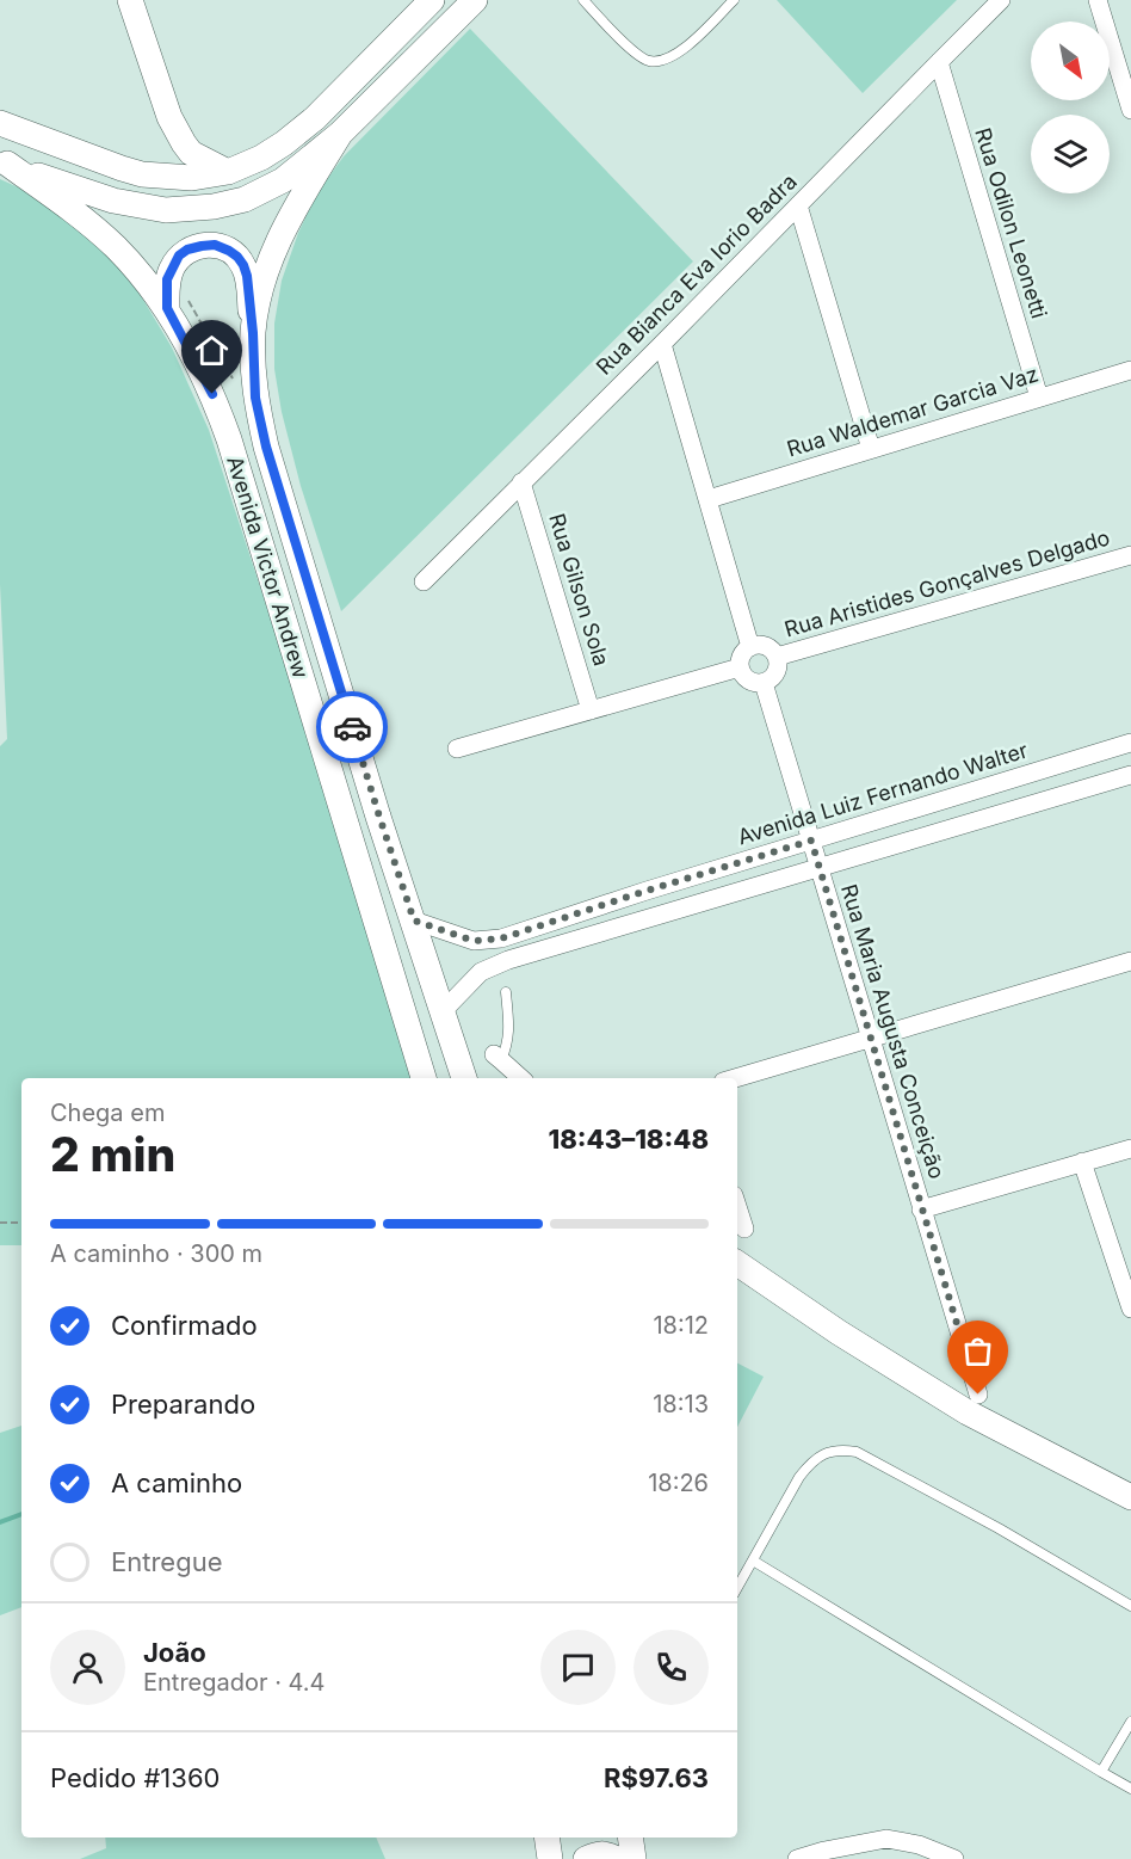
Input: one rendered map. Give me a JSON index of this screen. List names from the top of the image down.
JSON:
{
  "streets": {
    "main road": ["Avenida Victor Andrew"],
    "street": [
      "Rua Odilon Leonetti",
      "Rua Bianca Eva Iorio Badra",
      "Rua Waldemar Garcia Vaz",
      "Rua Aristides Gonçalves Delgado",
      "Rua Gilson Sola",
      "Avenida Luiz Fernando Walter",
      "Rua Maria Augusta Conceição"
    ]
  },
  "crossings": [
    ["Rua Odilon Leonetti", "Rua Bianca Eva Iorio Badra"],
    ["Rua Odilon Leonetti", "Rua Waldemar Garcia Vaz"],
    ["Rua Bianca Eva Iorio Badra", "Rua Gilson Sola"],
    ["Avenida Victor Andrew", "Avenida Luiz Fernando Walter"],
    ["Rua Aristides Gonçalves Delgado", "Rua Maria Augusta Conceição"],
    ["Avenida Luiz Fernando Walter", "Rua Maria Augusta Conceição"]
  ],
  "north": "bottom right",
  "page": {
    "heading": ["2 min", "Chega em", "18:43–18:48"],
    "panel": [
      "João",
      "Entregador · 4.4",
      "Pedido #1360",
      "R$97.63"
    ],
    "bar": "A caminho · 300 m",
    "list": [
      ["Confirmado", "18:12"],
      ["Preparando", "18:13"],
      ["A caminho", "18:26"],
      "Entregue"
    ]
  }
}
